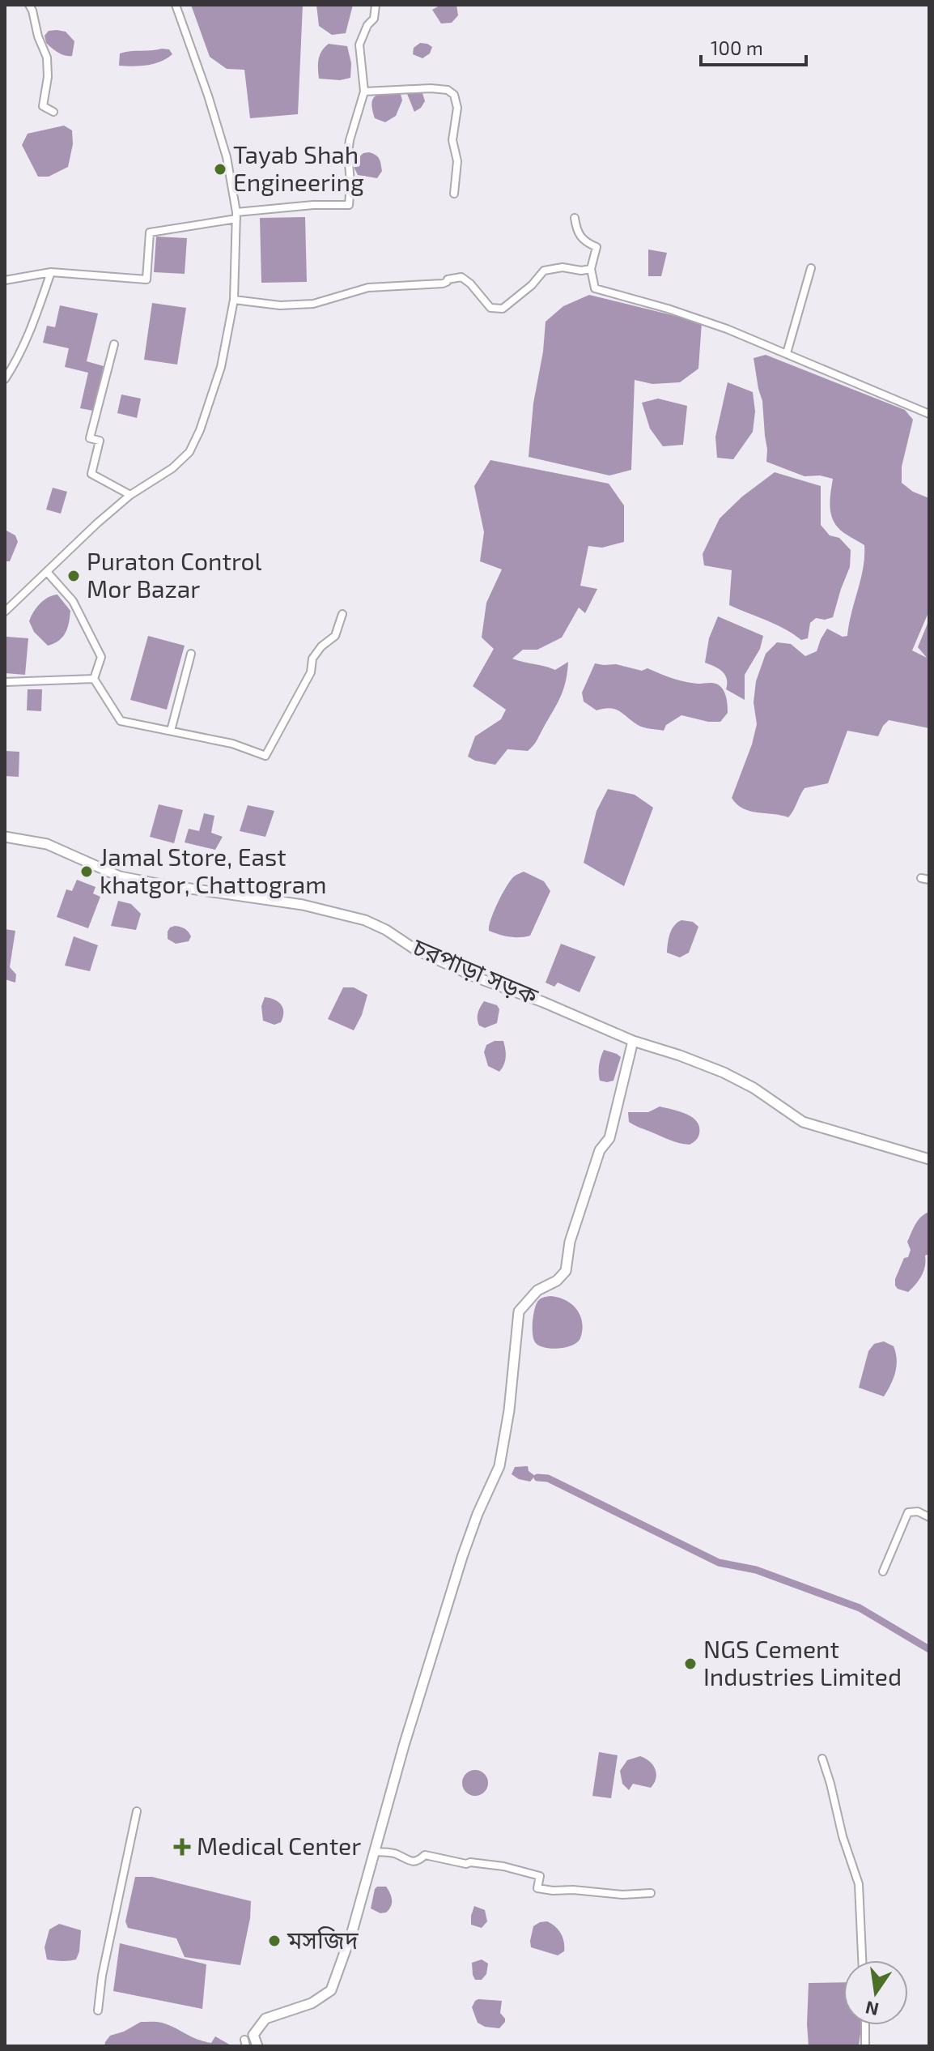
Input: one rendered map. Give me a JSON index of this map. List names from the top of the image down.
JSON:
{
  "streets": {
    "street": ["চরপাড়া সড়ক"]
  },
  "places": {
    "other": [
      "Tayab Shah Engineering",
      "Puraton Control Mor Bazar",
      "Jamal Store, East khatgor, Chattogram",
      "NGS Cement Industries Limited",
      "মসজিদ"
    ],
    "health": ["Medical Center"]
  },
  "scale_bar": "100 m",
  "north": "bottom"
}
